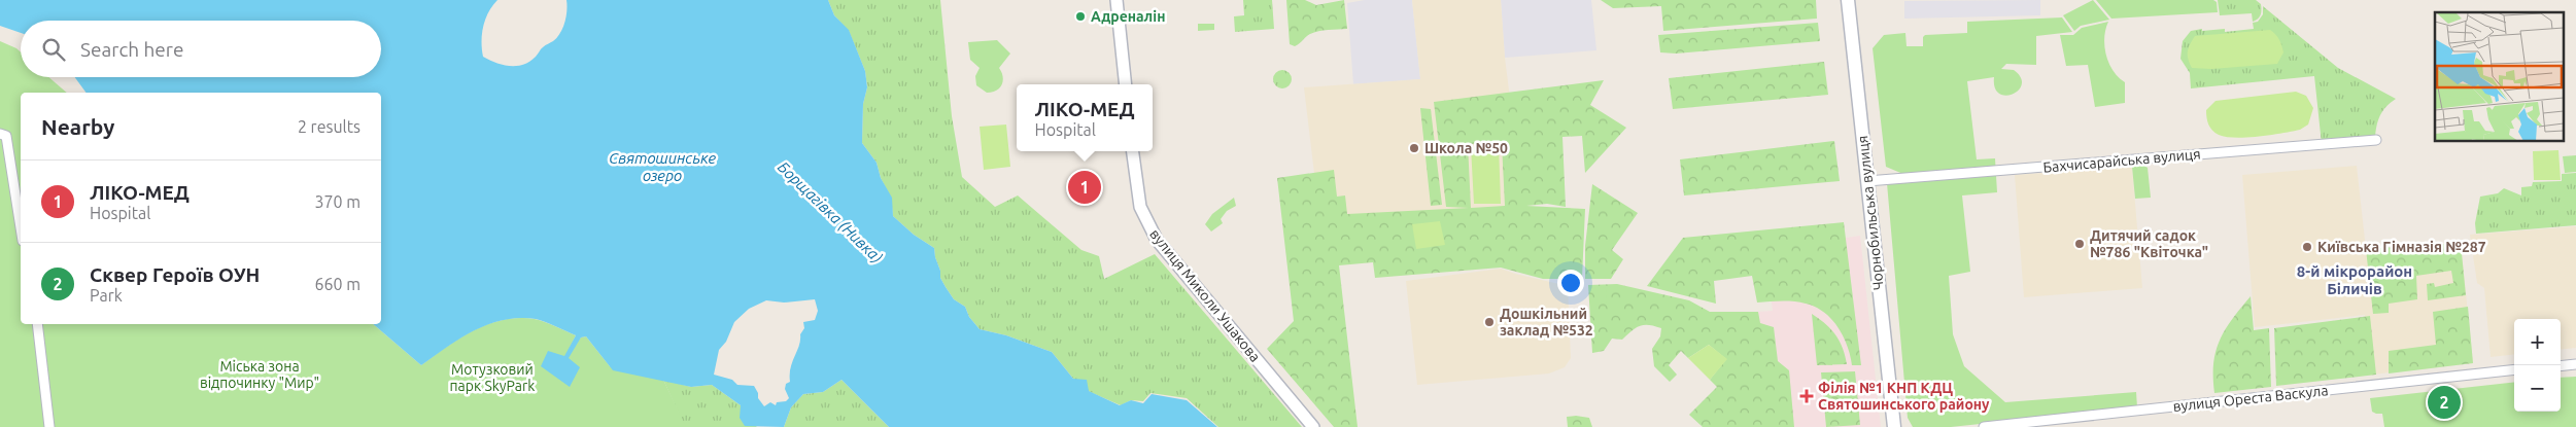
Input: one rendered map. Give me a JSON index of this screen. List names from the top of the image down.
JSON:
{
  "streets": {
    "main road": ["Чорнобильська вулиця"],
    "street": ["Бахчисарайська вулиця", "вулиця Миколи Ушакова", "вулиця Ореста Васкула"]
  },
  "crossings": [
    ["Бахчисарайська вулиця", "Чорнобильська вулиця"]
  ],
  "districts": ["8-й мікрорайон Біличів"],
  "water": ["Святошинське озеро", "Борщагівка (Нивка)"],
  "parks": ["Міська зона відпочинку \"Мир\"", "Мотузковий парк SkyPark"],
  "places": {
    "other": [
      "Адреналін",
      "Школа №50",
      "Дитячий садок №786 \"Квіточка\"",
      "Київська Гімназія №287",
      "Дошкільний заклад №532"
    ],
    "health": ["Філія №1 КНП КДЦ Святошинського району"]
  },
  "page": {
    "search": "Search here",
    "popup": ["ЛІКО-МЕД", "Hospital"],
    "heading": ["Nearby", "2 results"],
    "list": [
      {
        "mark": "1",
        "name": "ЛІКО-МЕД",
        "note": "Hospital",
        "value": "370 m"
      },
      {
        "mark": "2",
        "name": "Сквер Героїв ОУН",
        "note": "Park",
        "value": "660 m"
      }
    ],
    "pins": ["1", "2"],
    "map_buttons": ["+", "−"]
  }
}
